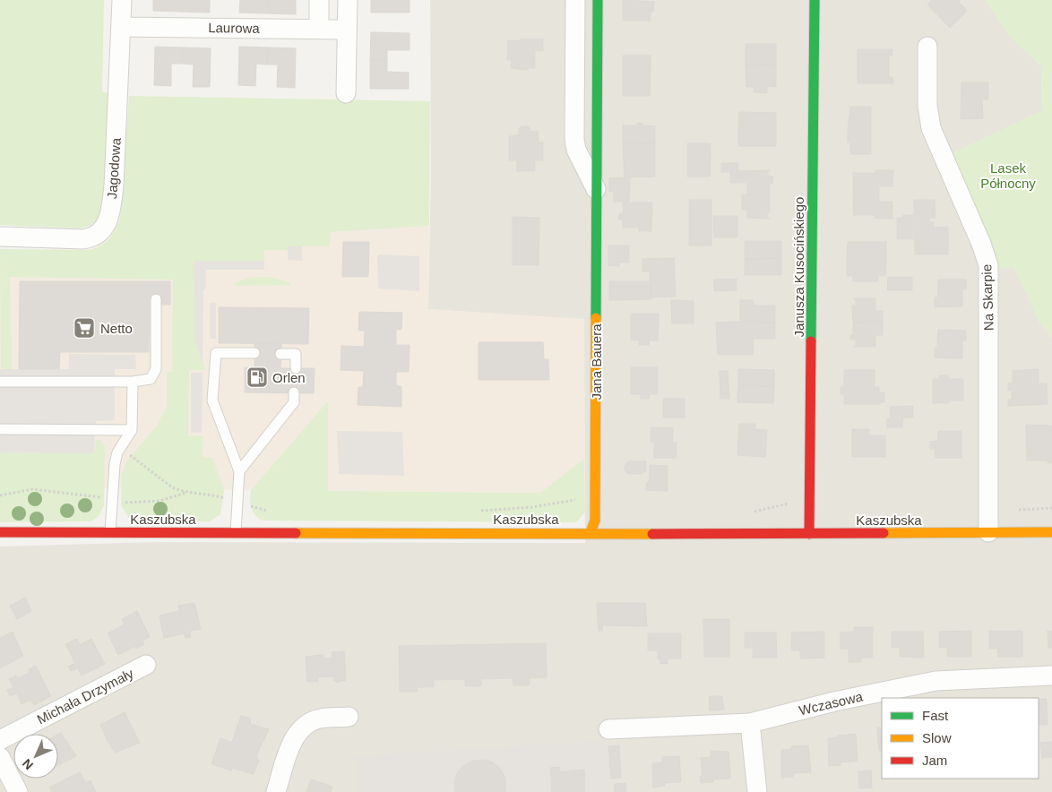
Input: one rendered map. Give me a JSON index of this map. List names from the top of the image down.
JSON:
{
  "streets": {
    "street": [
      "Laurowa",
      "Jagodowa",
      "Janusza Kusocińskiego",
      "Na Skarpie",
      "Jana Bauera",
      "Kaszubska",
      "Michała Drzymały",
      "Wczasowa"
    ]
  },
  "crossings": [
    ["Laurowa", "Jagodowa"],
    ["Janusza Kusocińskiego", "Kaszubska"],
    ["Na Skarpie", "Kaszubska"],
    ["Jana Bauera", "Kaszubska"]
  ],
  "parks": ["Lasek Północny"],
  "places": {
    "supermarket": ["Netto"],
    "fuel station": ["Orlen"]
  },
  "legend": ["Fast", "Slow", "Jam"],
  "north": "bottom left"
}
